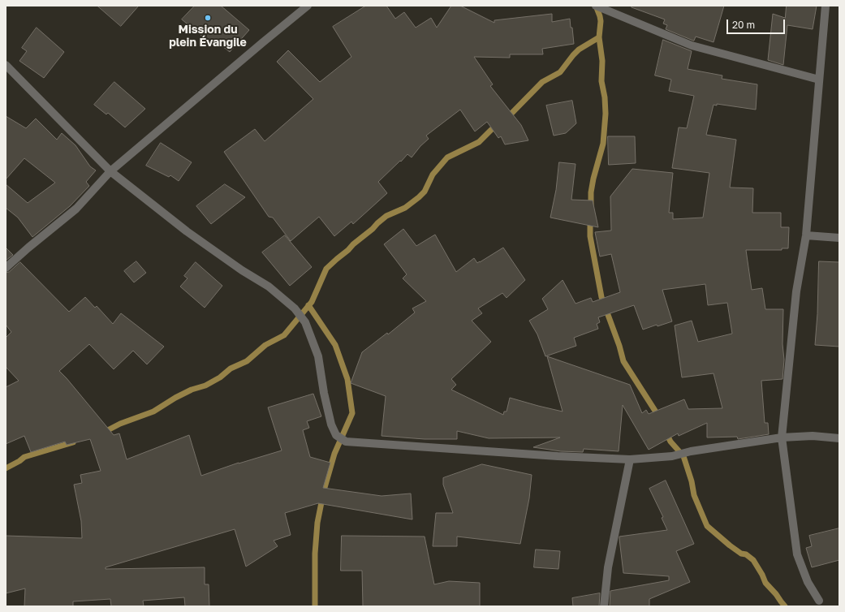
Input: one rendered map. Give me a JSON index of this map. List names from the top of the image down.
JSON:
{
  "places": ["Mission du plein Évangile"],
  "scale_bar": "20 m"
}
